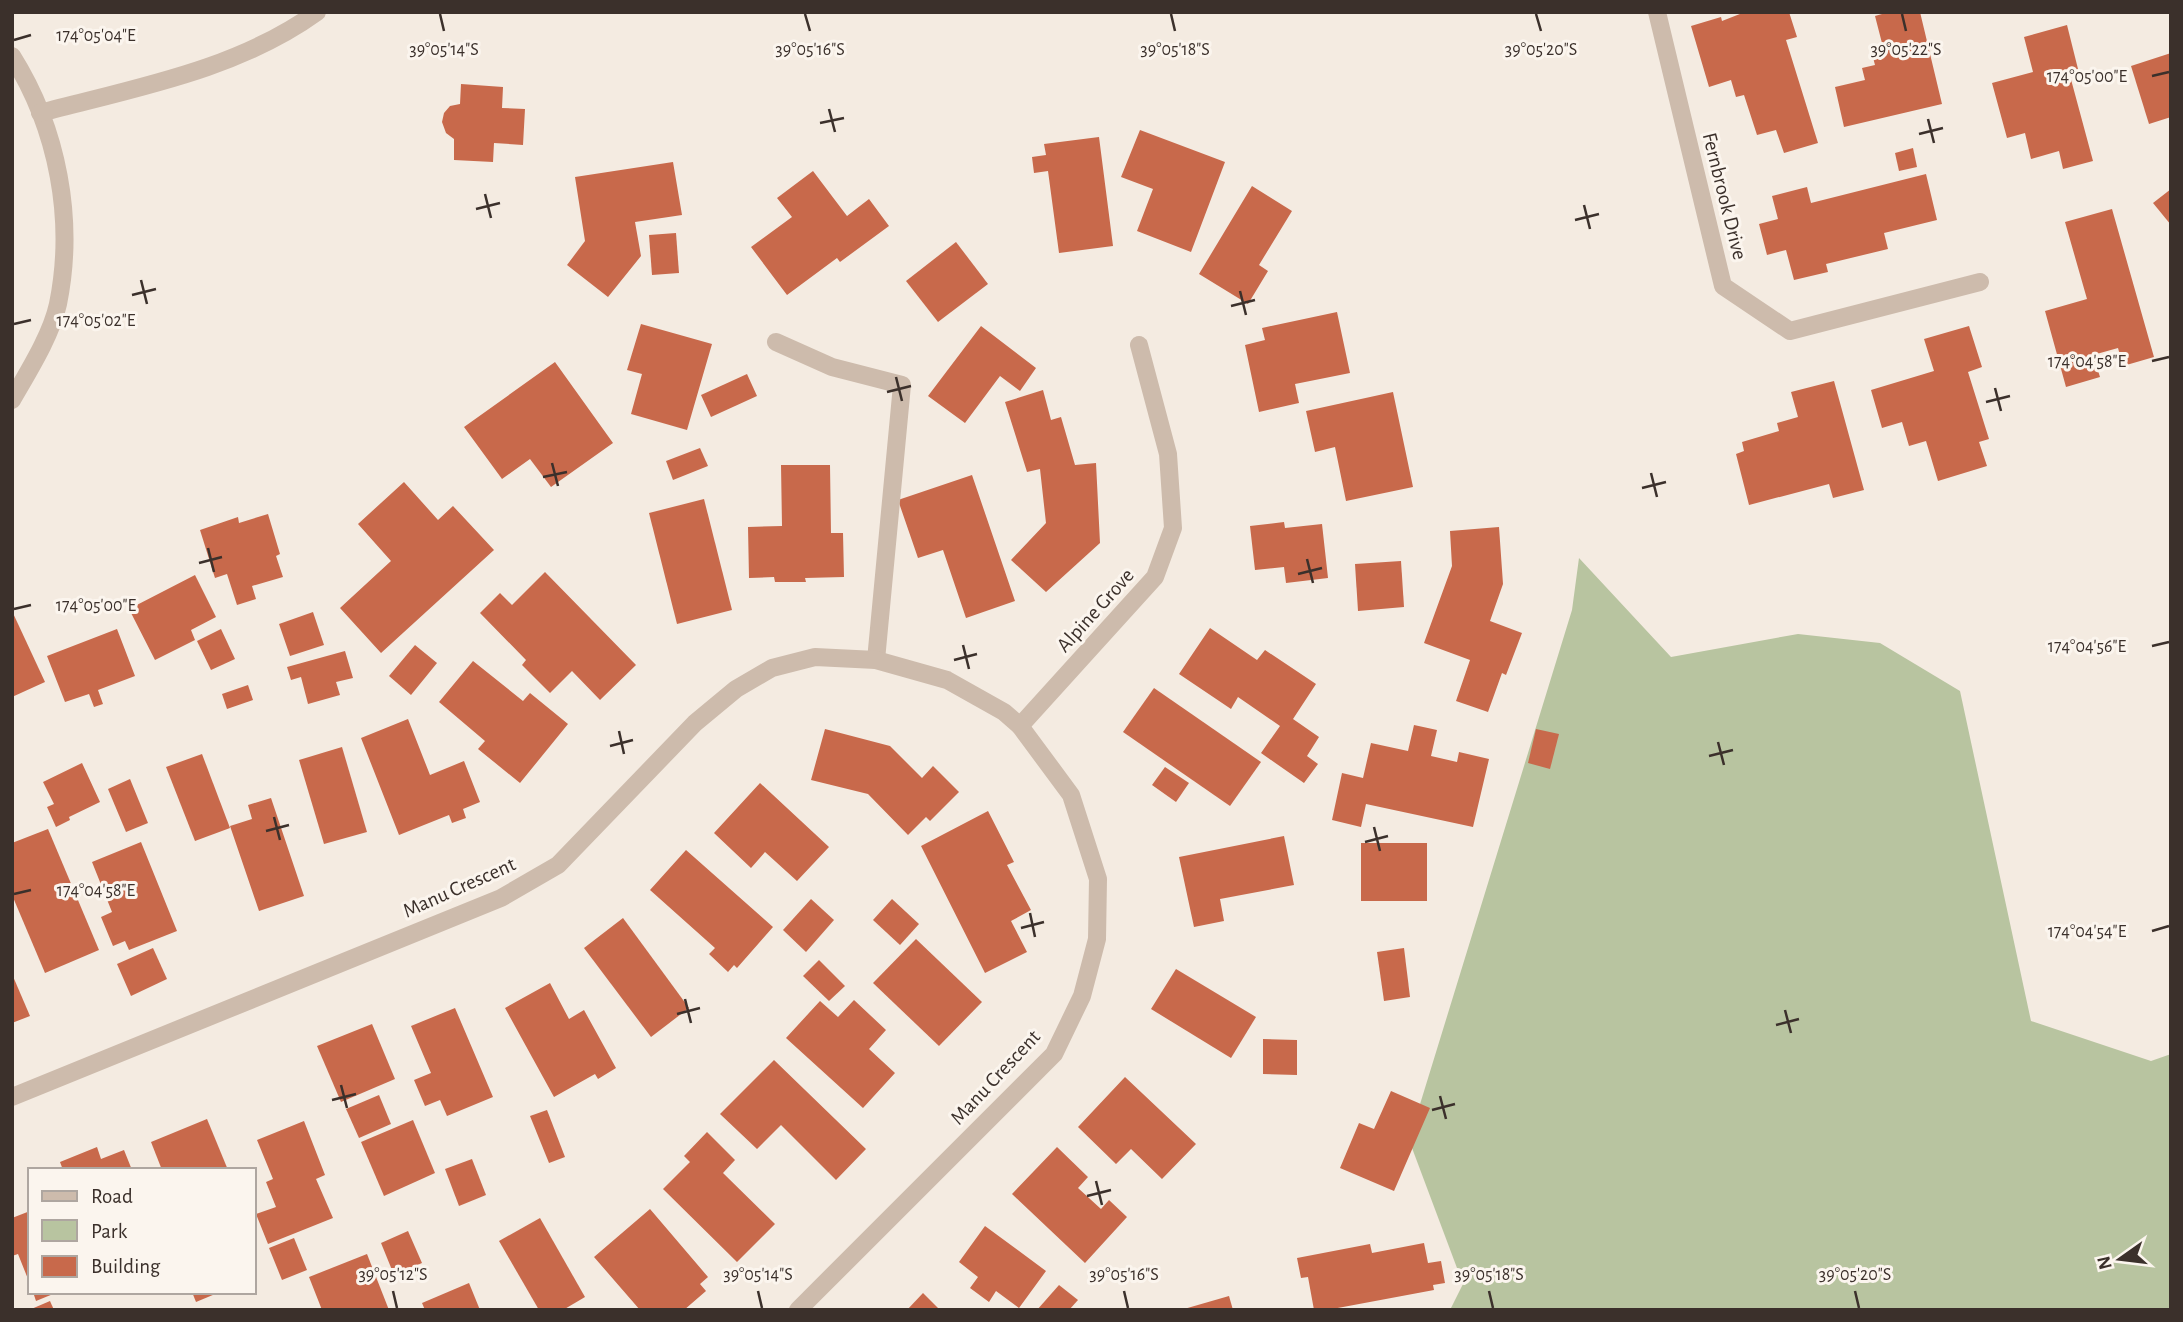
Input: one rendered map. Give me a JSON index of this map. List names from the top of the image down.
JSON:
{
  "streets": {
    "street": ["Fernbrook Drive", "Alpine Grove", "Manu Crescent"]
  },
  "crossings": [
    ["Alpine Grove", "Manu Crescent"]
  ],
  "legend": ["Road", "Park", "Building"],
  "north": "left",
  "coordinates": [
    "174°05'04\"E",
    "39°05'14\"S",
    "39°05'16\"S",
    "39°05'18\"S",
    "39°05'20\"S",
    "39°05'22\"S",
    "174°05'00\"E",
    "174°05'02\"E",
    "174°04'58\"E",
    "174°04'56\"E",
    "174°04'54\"E",
    "39°05'12\"S"
  ]
}
